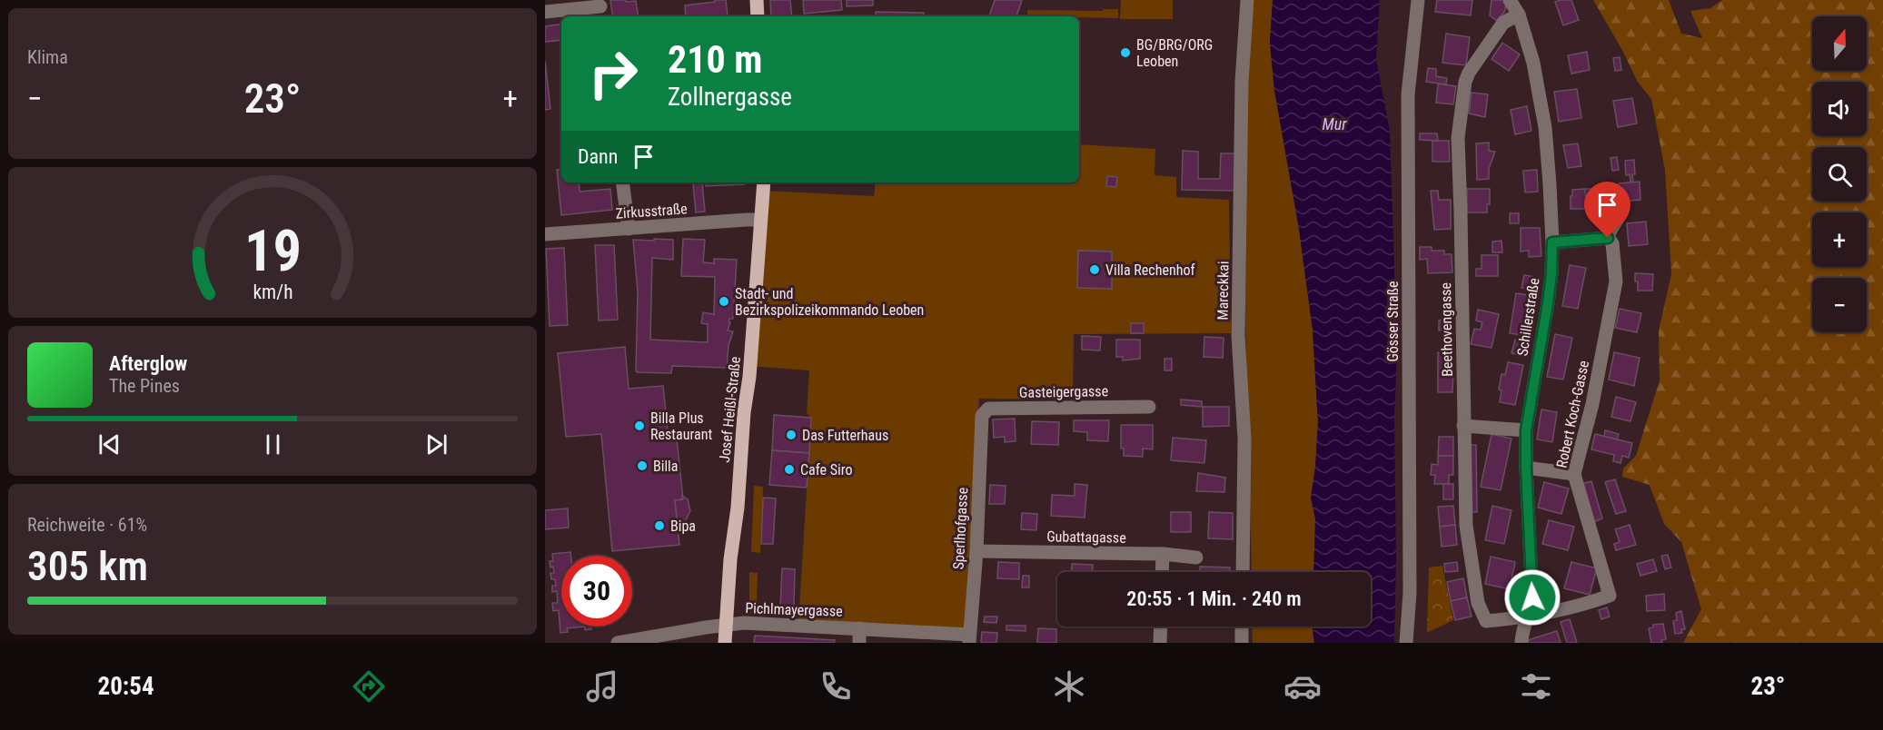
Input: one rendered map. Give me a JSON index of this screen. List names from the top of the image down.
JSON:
{
  "streets": {
    "main road": ["Josef Heißl-Straße"],
    "street": [
      "Zirkusstraße",
      "Mareckkai",
      "Schillerstraße",
      "Gösser Straße",
      "Beethovengasse",
      "Gasteigergasse",
      "Robert Koch-Gasse",
      "Sperlhofgasse",
      "Gubattagasse",
      "Pichlmayergasse"
    ]
  },
  "crossings": [
    ["Zirkusstraße", "Josef Heißl-Straße"],
    ["Schillerstraße", "Beethovengasse"],
    ["Schillerstraße", "Robert Koch-Gasse"],
    ["Beethovengasse", "Robert Koch-Gasse"],
    ["Gasteigergasse", "Sperlhofgasse"],
    ["Josef Heißl-Straße", "Pichlmayergasse"],
    ["Sperlhofgasse", "Gubattagasse"],
    ["Sperlhofgasse", "Pichlmayergasse"]
  ],
  "water": ["Mur"],
  "places": [
    "BG/BRG/ORG Leoben",
    "Villa Rechenhof",
    "Stadt- und Bezirkspolizeikommando Leoben",
    "Billa Plus Restaurant",
    "Das Futterhaus",
    "Billa",
    "Cafe Siro",
    "Bipa"
  ],
  "north": "top",
  "page": {
    "tile": [
      "Klima",
      ["Reichweite · 61%", "305 km"]
    ],
    "map_buttons": ["+", "−"],
    "turn": ["210 m", "Zollnergasse"],
    "heat": ["−", "23°", "+"],
    "then": "Dann",
    "song": ["Afterglow", "The Pines"],
    "limit": "30",
    "trip": "20:55 · 1 Min. · 240 m",
    "tabs": ["20:54", "23°"],
    "gauge": ["19", "km/h"]
  }
}
